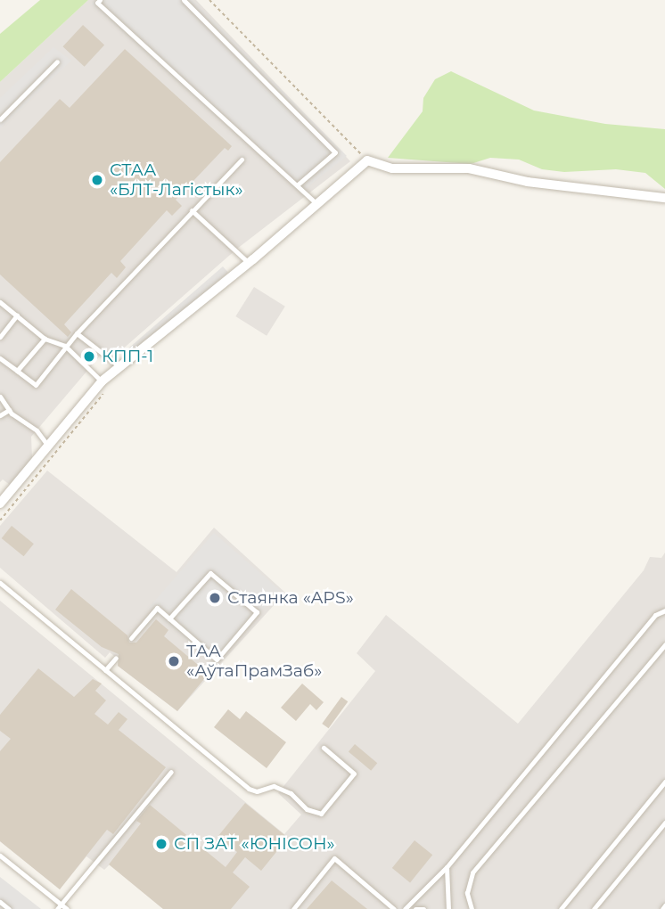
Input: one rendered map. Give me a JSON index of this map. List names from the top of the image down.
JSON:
{
  "places": [
    "СТАА «БЛТ-Лагістык»",
    "КПП-1",
    "Стаянка «APS»",
    "ТАА «АўтаПрамЗаб»",
    "СП ЗАТ «ЮНІСОН»"
  ]
}
